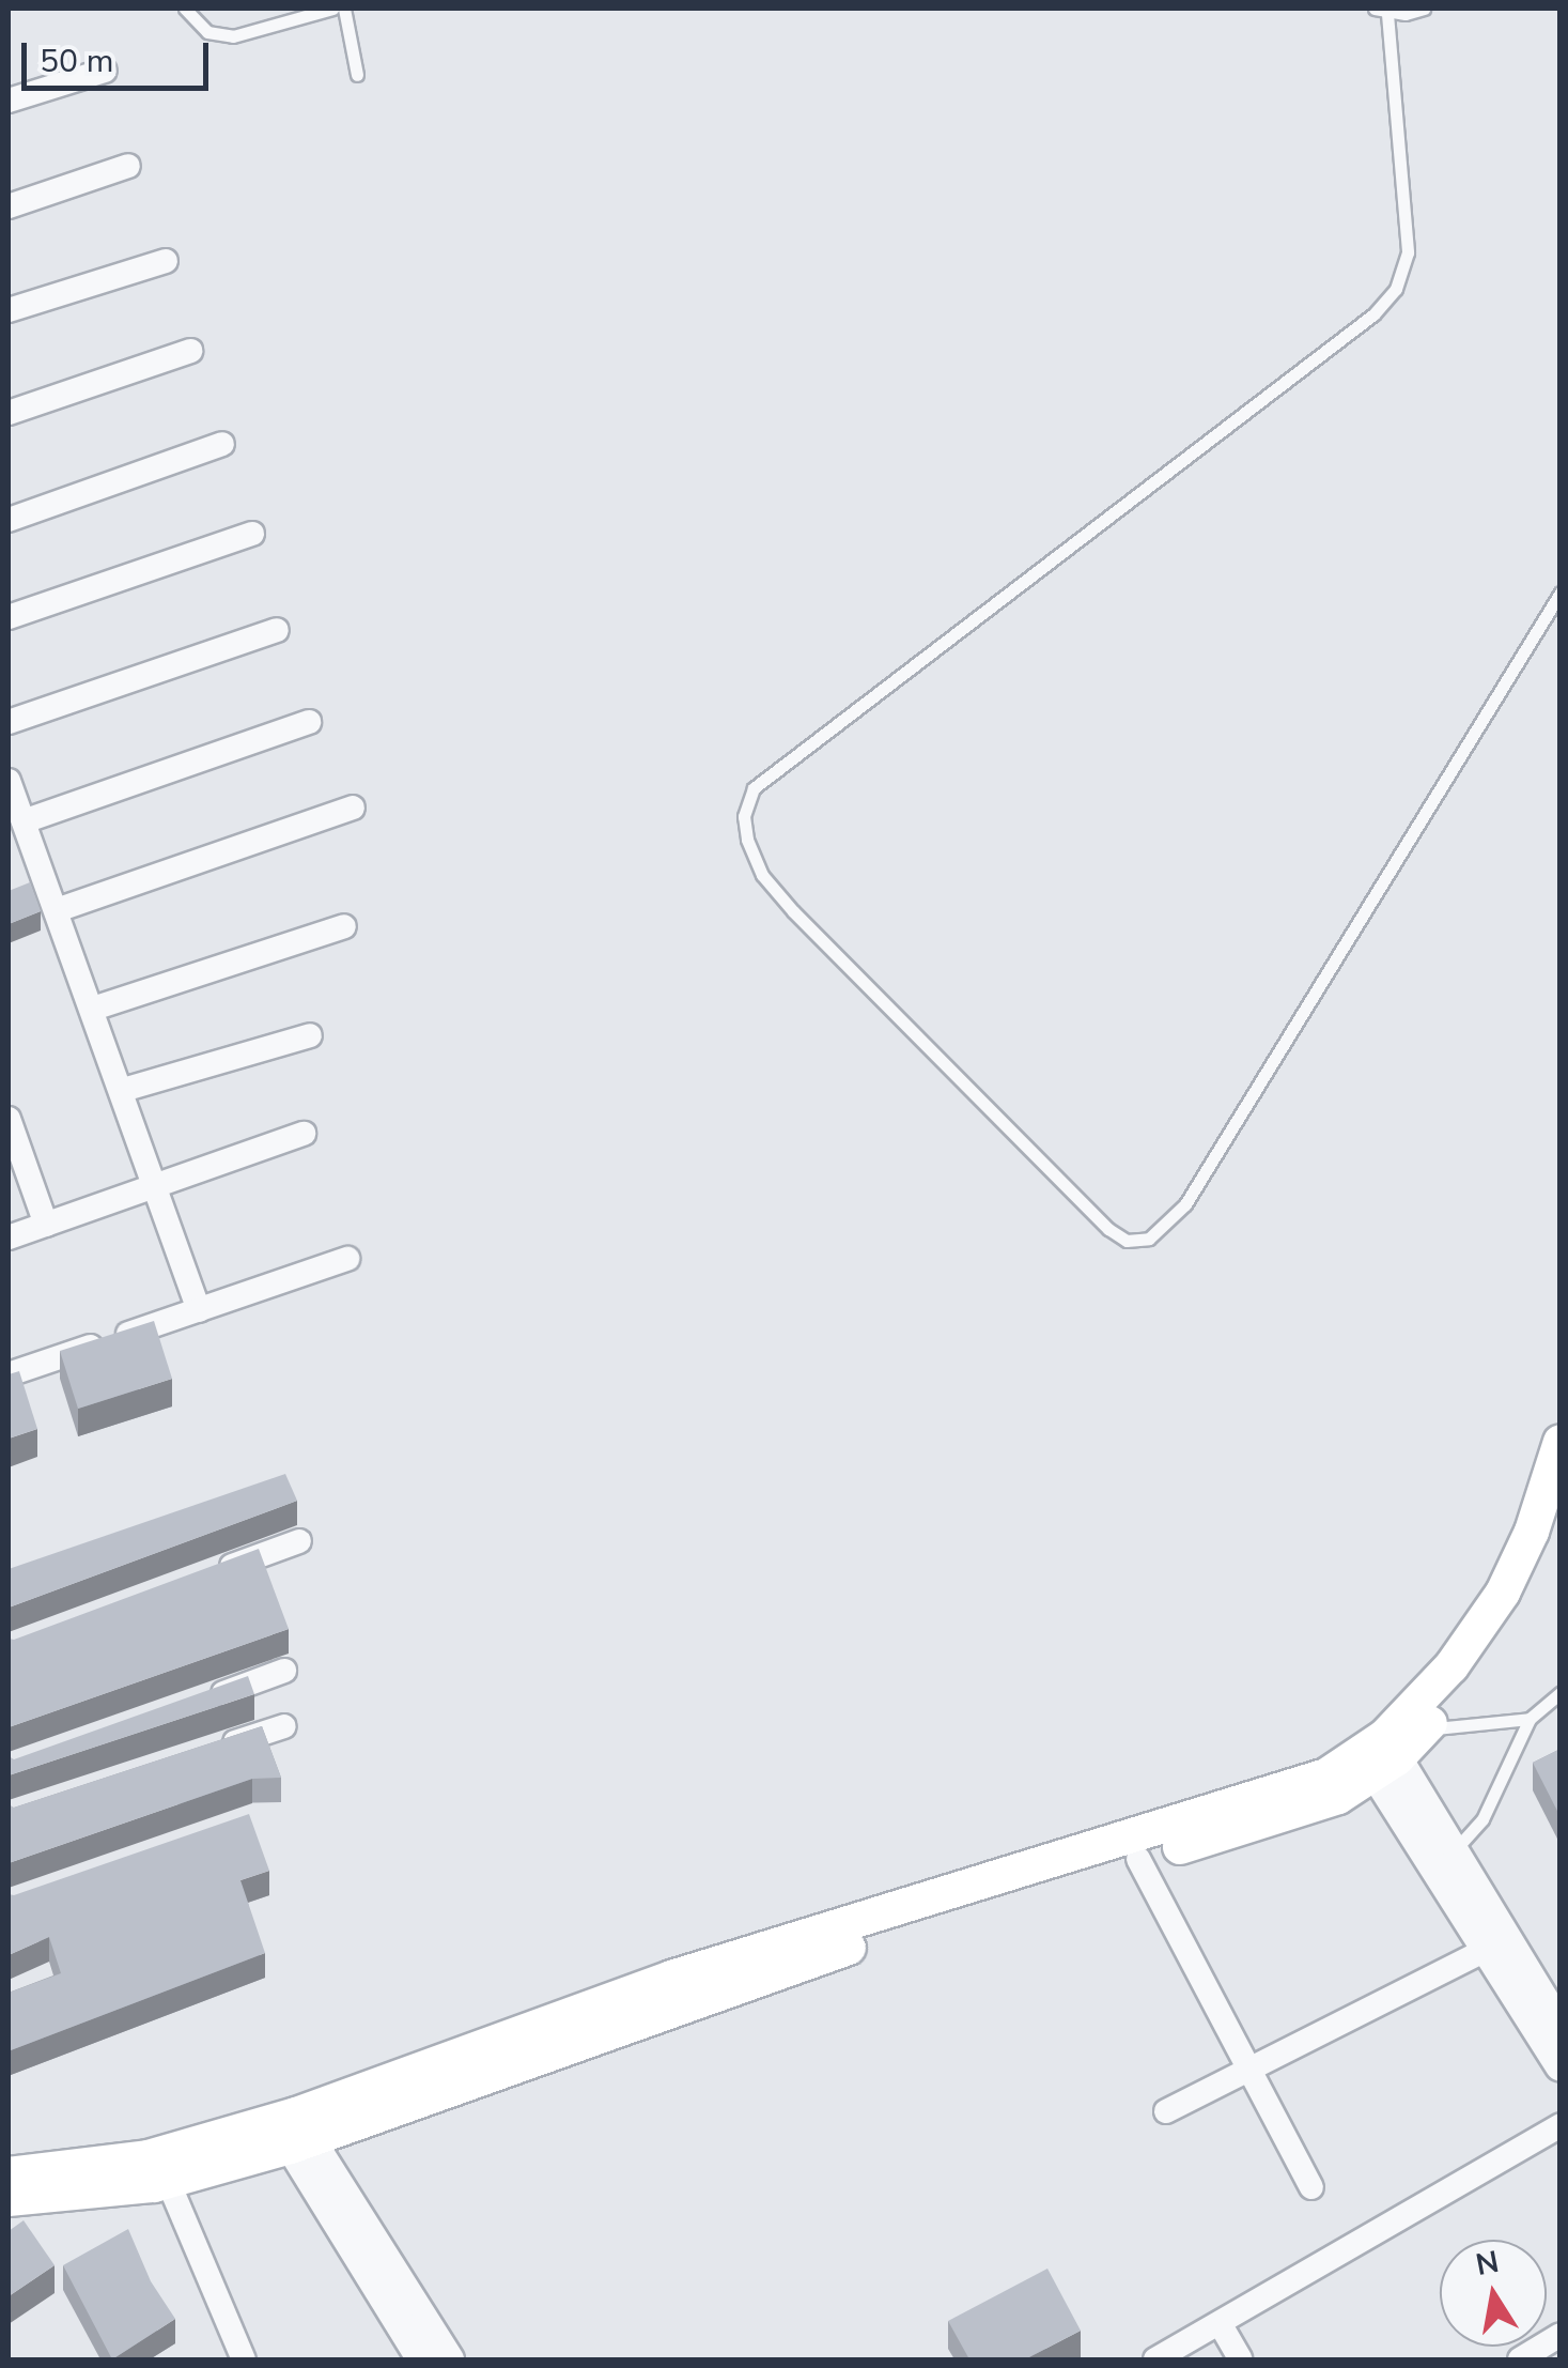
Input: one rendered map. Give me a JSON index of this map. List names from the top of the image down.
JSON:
{
  "scale_bar": "50 m",
  "north": "top"
}
